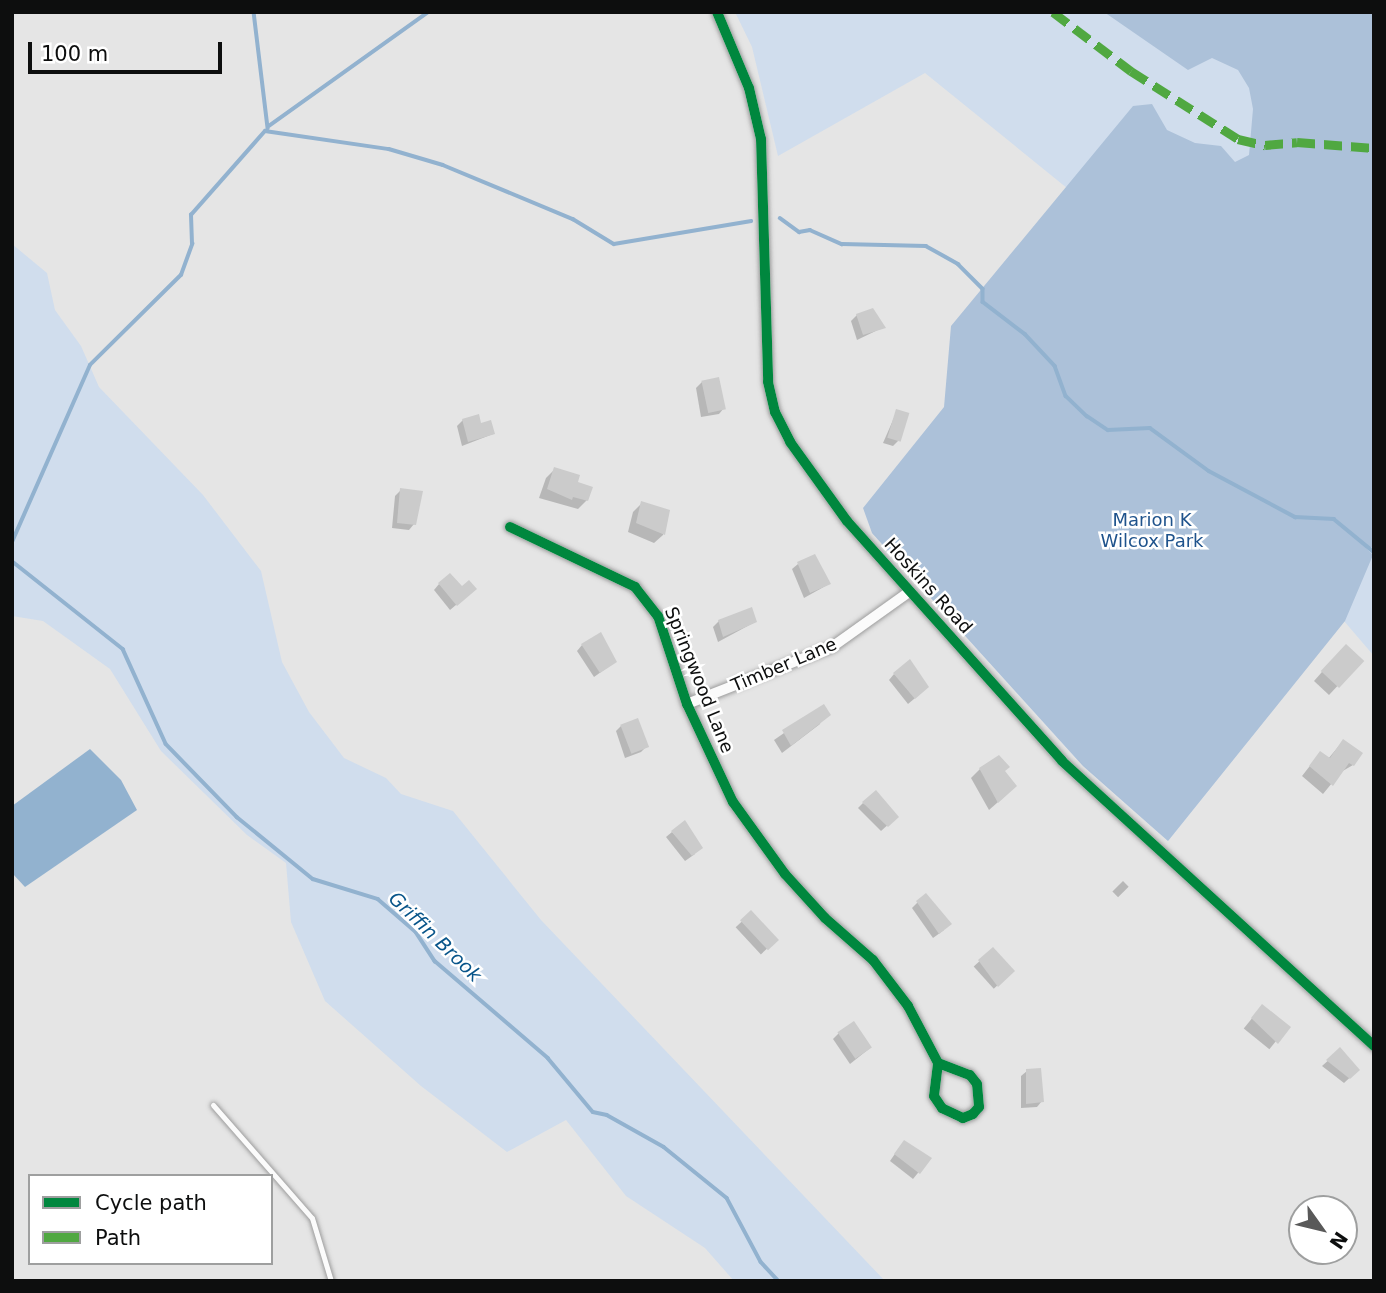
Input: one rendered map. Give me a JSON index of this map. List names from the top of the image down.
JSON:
{
  "streets": {
    "street": ["Hoskins Road", "Timber Lane", "Springwood Lane"]
  },
  "crossings": [
    ["Hoskins Road", "Timber Lane"],
    ["Timber Lane", "Springwood Lane"]
  ],
  "water": ["Griffin Brook"],
  "parks": ["Marion K Wilcox Park"],
  "legend": ["Cycle path", "Path"],
  "scale_bar": "100 m",
  "north": "bottom right"
}
